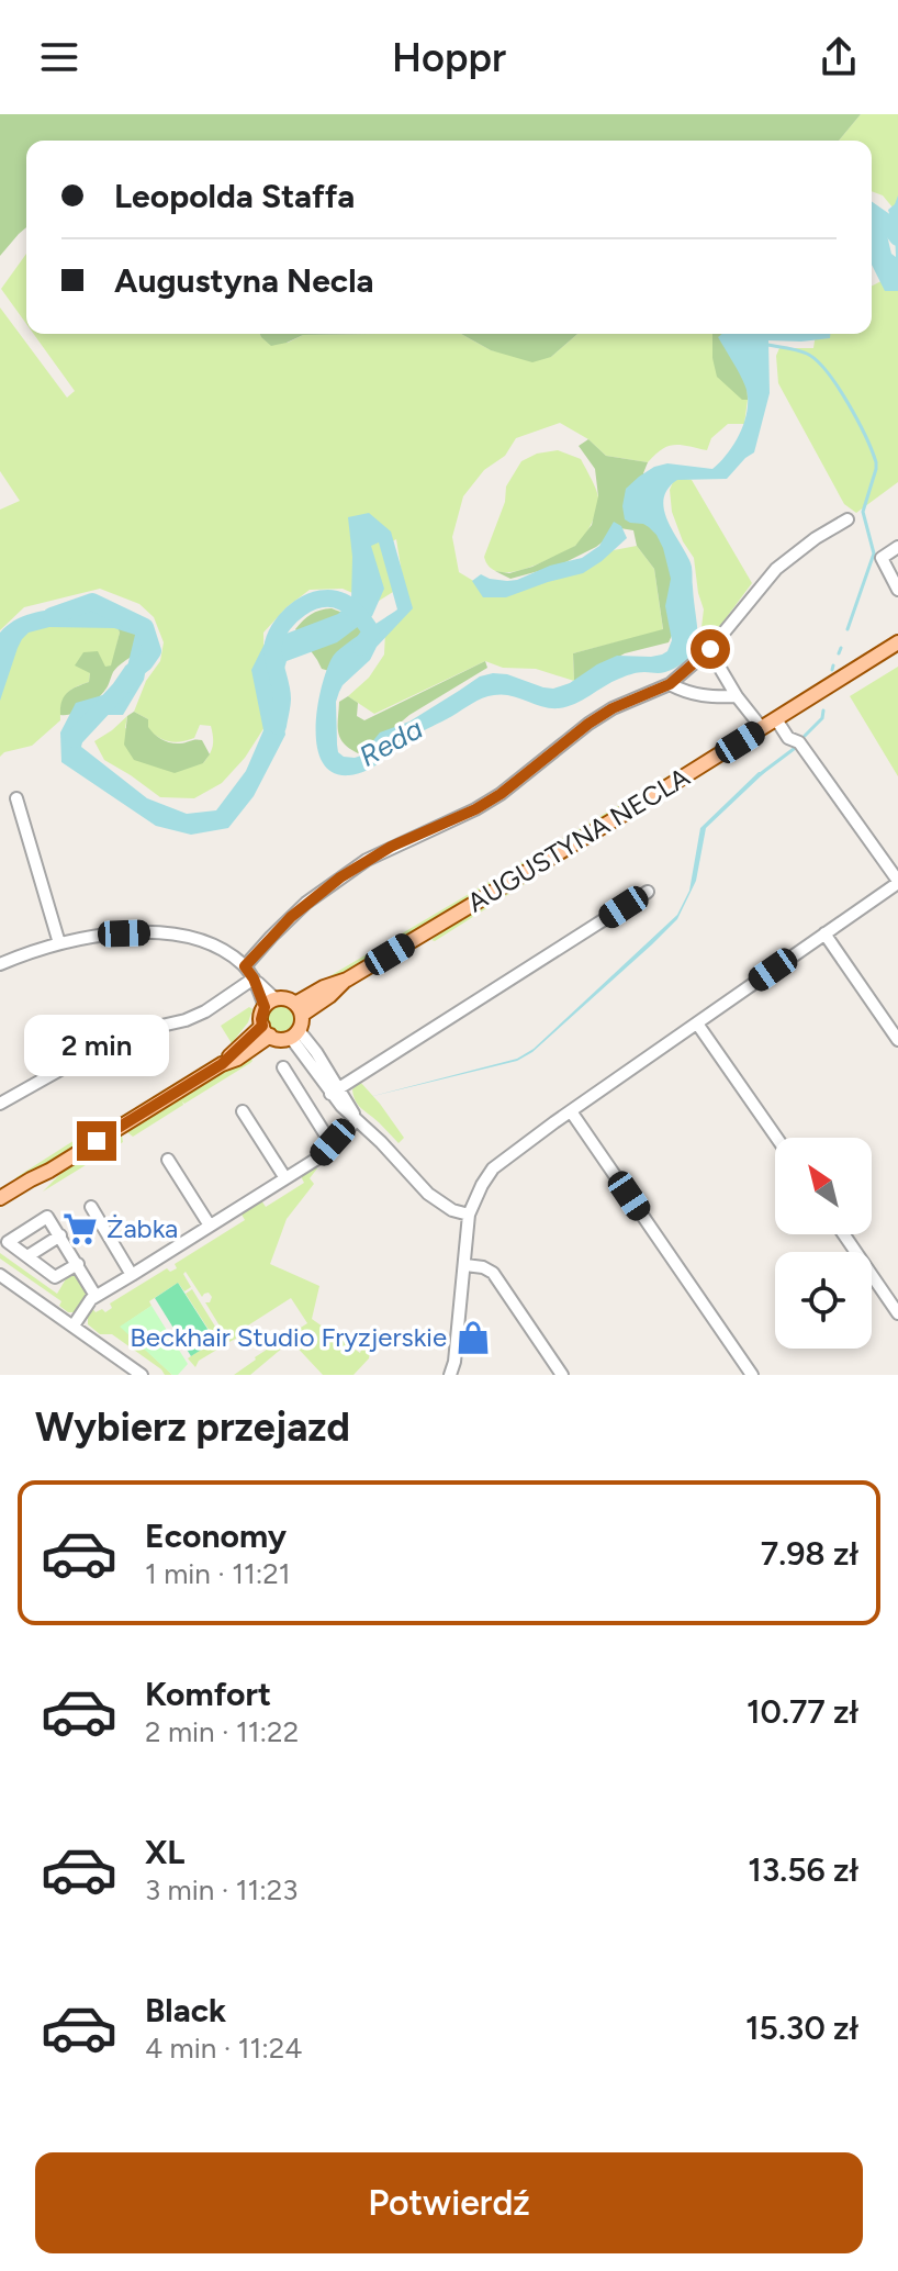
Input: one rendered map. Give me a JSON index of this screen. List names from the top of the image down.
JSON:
{
  "streets": {
    "main road": ["AUGUSTYNA NECLA"]
  },
  "water": ["Reda"],
  "places": {
    "supermarket": ["Żabka"],
    "shop": ["Beckhair Studio Fryzjerskie"]
  },
  "north": "top left",
  "page": {
    "header": "Hoppr",
    "banner": ["Leopolda Staffa", "Augustyna Necla"],
    "bubble": "2 min",
    "heading": "Wybierz przejazd",
    "list": [
      {
        "name": "Economy",
        "note": "1 min · 11:21",
        "value": "7.98 zł"
      },
      {
        "name": "Komfort",
        "note": "2 min · 11:22",
        "value": "10.77 zł"
      },
      {
        "name": "XL",
        "note": "3 min · 11:23",
        "value": "13.56 zł"
      },
      {
        "name": "Black",
        "note": "4 min · 11:24",
        "value": "15.30 zł"
      }
    ],
    "buttons": "Potwierdź"
  }
}
